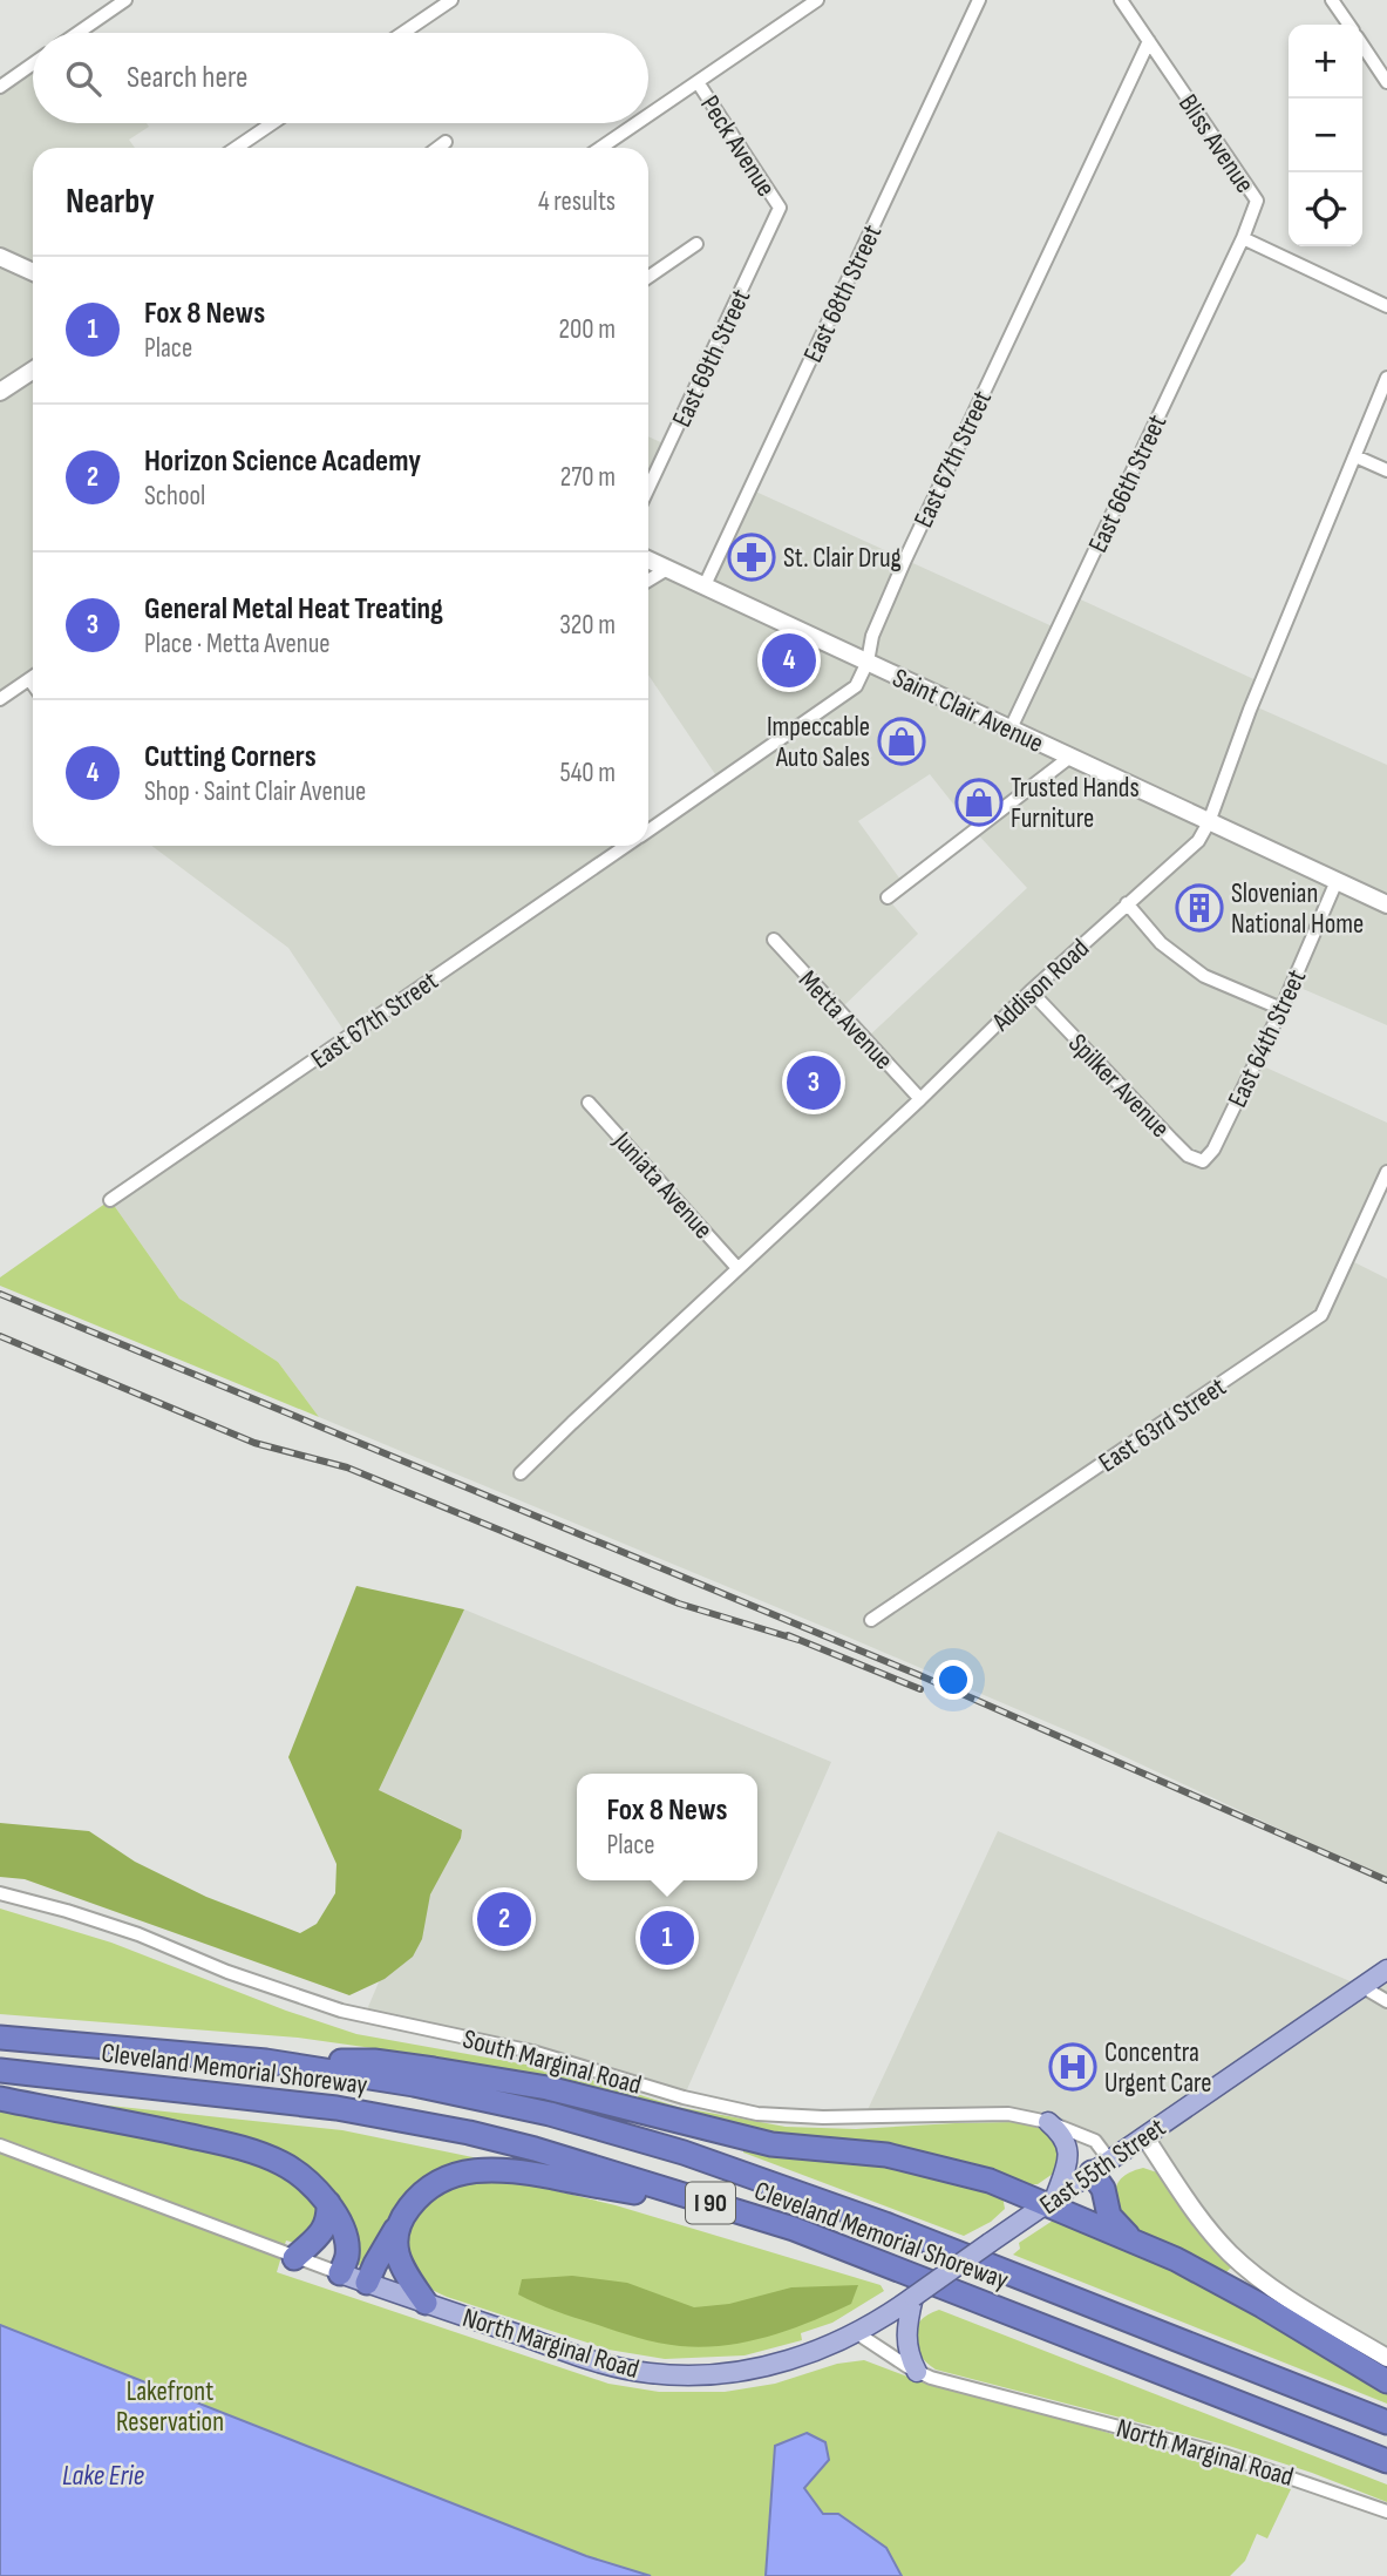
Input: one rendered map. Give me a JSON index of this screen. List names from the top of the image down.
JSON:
{
  "streets": {
    "highway": ["Cleveland Memorial Shoreway", "I 90"],
    "main road": ["Saint Clair Avenue", "East 55th Street", "North Marginal Road"],
    "street": [
      "Bliss Avenue",
      "Peck Avenue",
      "East 68th Street",
      "East 69th Street",
      "East 67th Street",
      "East 66th Street",
      "Addison Road",
      "Metta Avenue",
      "East 64th Street",
      "Spilker Avenue",
      "Juniata Avenue",
      "East 63rd Street",
      "South Marginal Road"
    ]
  },
  "crossings": [
    ["Bliss Avenue", "East 67th Street"],
    ["Bliss Avenue", "East 66th Street"],
    ["Peck Avenue", "East 69th Street"],
    ["East 68th Street", "Saint Clair Avenue"],
    ["East 67th Street", "Saint Clair Avenue"],
    ["East 66th Street", "Saint Clair Avenue"],
    ["Saint Clair Avenue", "Addison Road"],
    ["Saint Clair Avenue", "East 64th Street"],
    ["Addison Road", "Metta Avenue"],
    ["Addison Road", "Spilker Avenue"],
    ["Addison Road", "Juniata Avenue"],
    ["East 64th Street", "Spilker Avenue"],
    ["South Marginal Road", "East 55th Street"],
    ["East 55th Street", "North Marginal Road"]
  ],
  "water": ["Lake Erie"],
  "parks": ["Lakefront Reservation"],
  "places": {
    "pharmacy": ["St. Clair Drug"],
    "shop": ["Impeccable Auto Sales", "Trusted Hands Furniture"],
    "building": ["Slovenian National Home"],
    "hospital": ["Concentra Urgent Care"]
  },
  "page": {
    "map_buttons": ["+", "−"],
    "search": "Search here",
    "heading": ["Nearby", "4 results"],
    "list": [
      {
        "mark": "1",
        "name": "Fox 8 News",
        "note": "Place",
        "value": "200 m"
      },
      {
        "mark": "2",
        "name": "Horizon Science Academy",
        "note": "School",
        "value": "270 m"
      },
      {
        "mark": "3",
        "name": "General Metal Heat Treating",
        "note": "Place · Metta Avenue",
        "value": "320 m"
      },
      {
        "mark": "4",
        "name": "Cutting Corners",
        "note": "Shop · Saint Clair Avenue",
        "value": "540 m"
      }
    ],
    "pins": [
      "4",
      "3",
      "2",
      "1"
    ],
    "popup": ["Fox 8 News", "Place"]
  }
}
